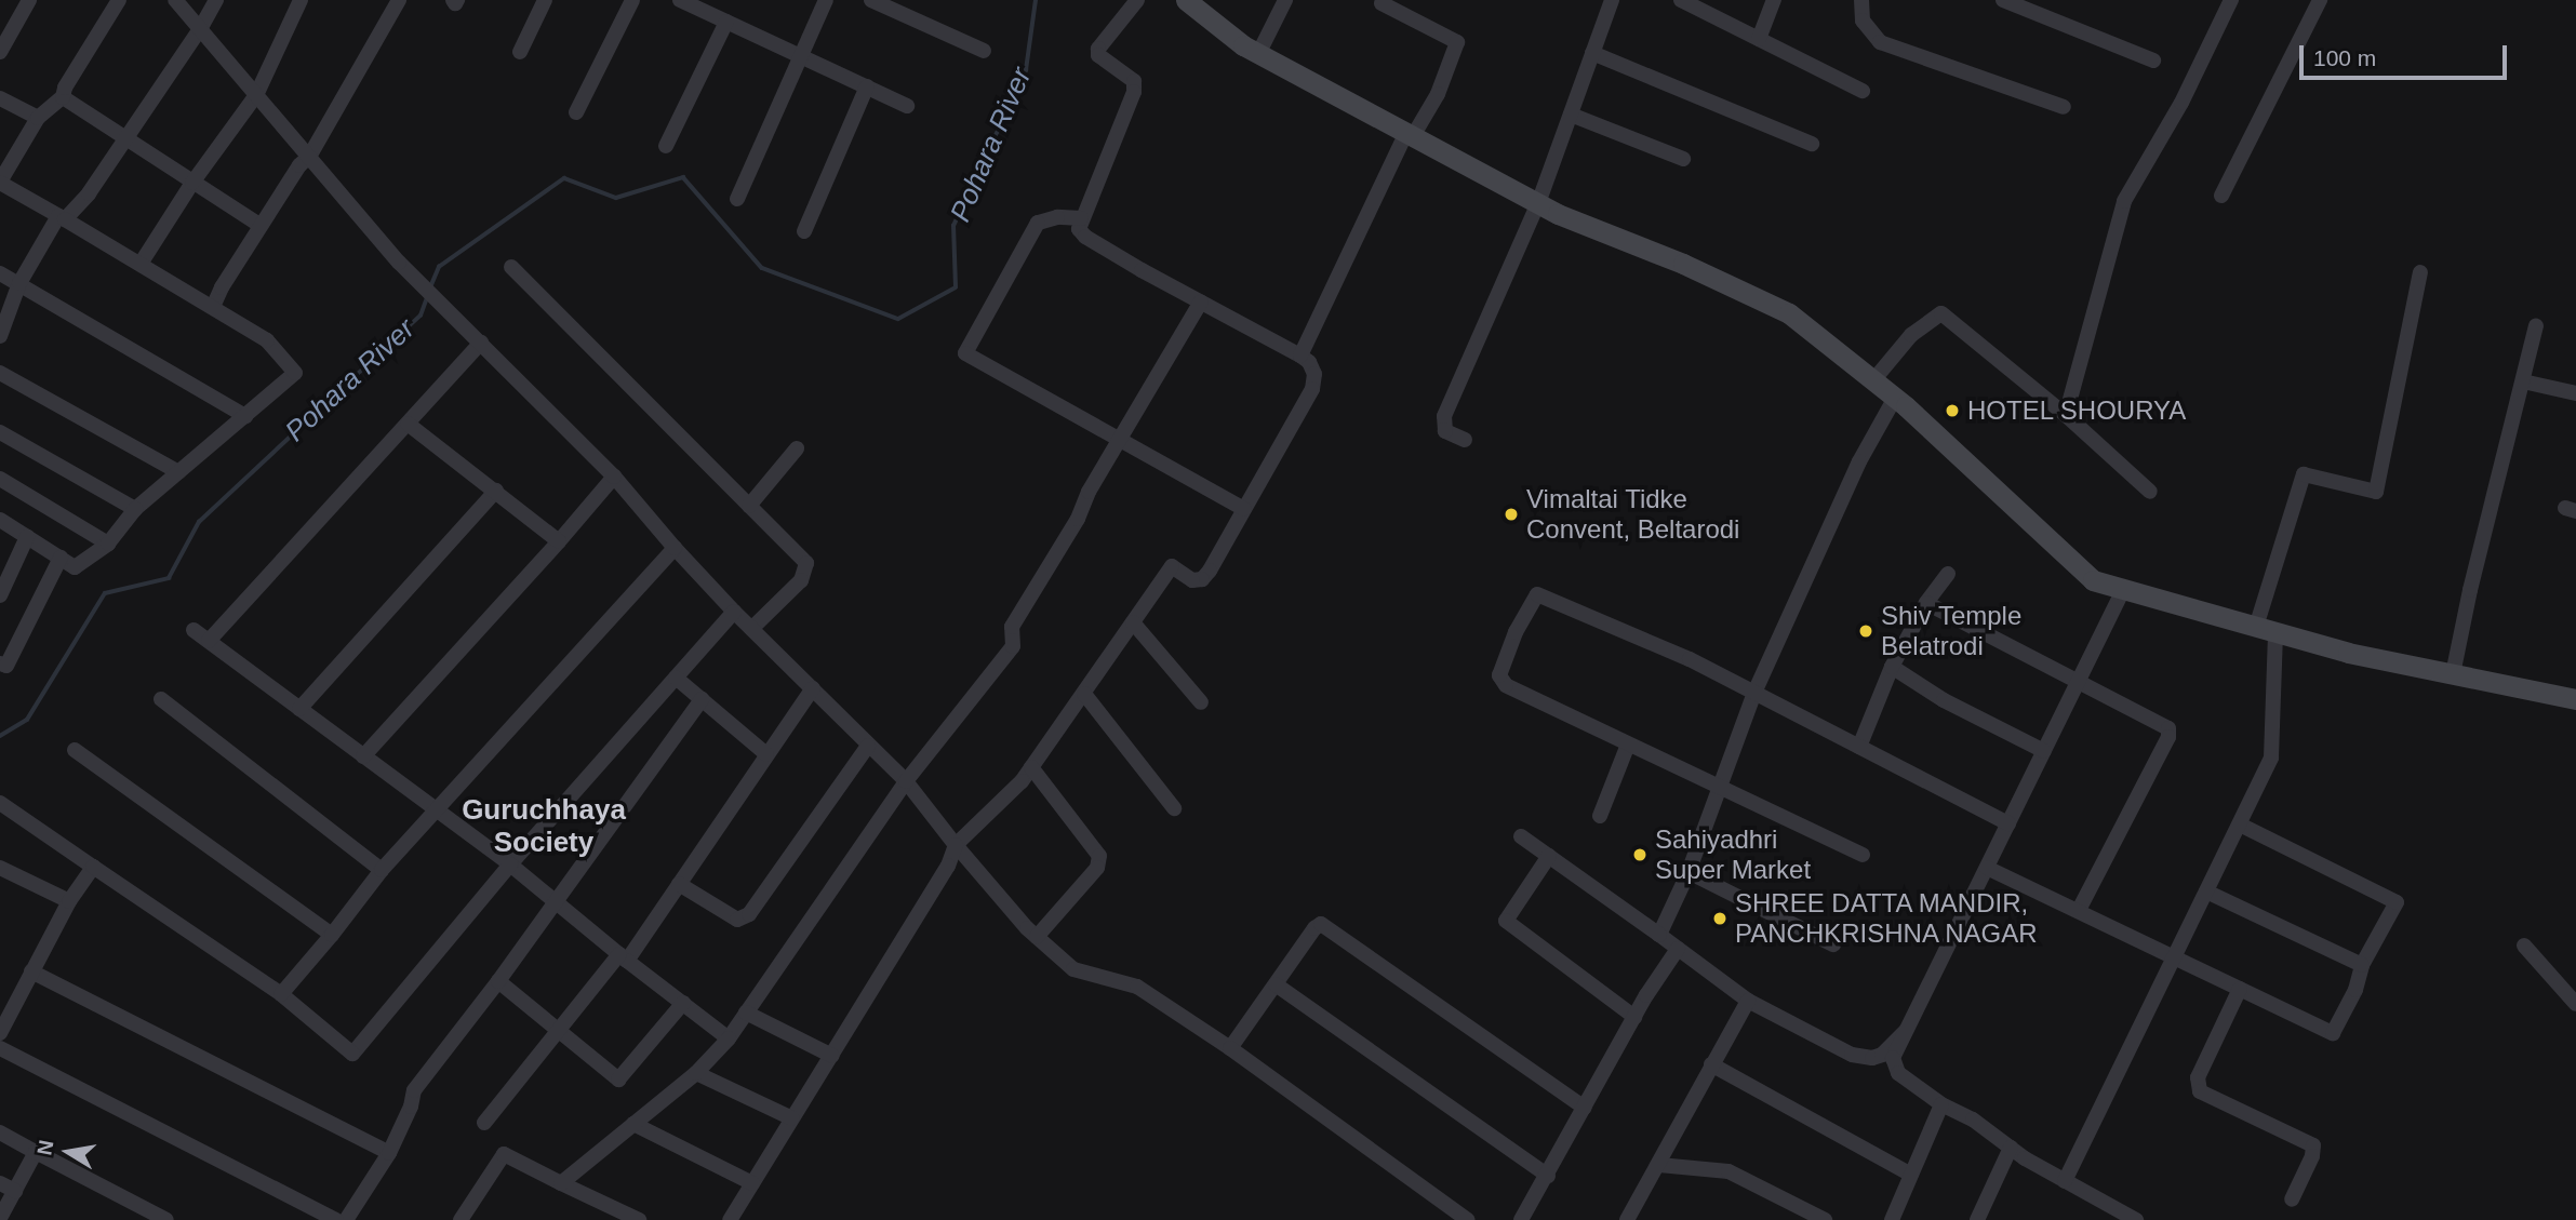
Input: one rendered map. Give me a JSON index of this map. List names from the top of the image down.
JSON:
{
  "districts": ["Guruchhaya Society"],
  "water": ["Pohara River"],
  "places": [
    "HOTEL SHOURYA",
    "Vimaltai Tidke Convent, Beltarodi",
    "Shiv Temple Belatrodi",
    "Sahiyadhri Super Market",
    "SHREE DATTA MANDIR, PANCHKRISHNA NAGAR"
  ],
  "scale_bar": "100 m",
  "north": "left"
}
